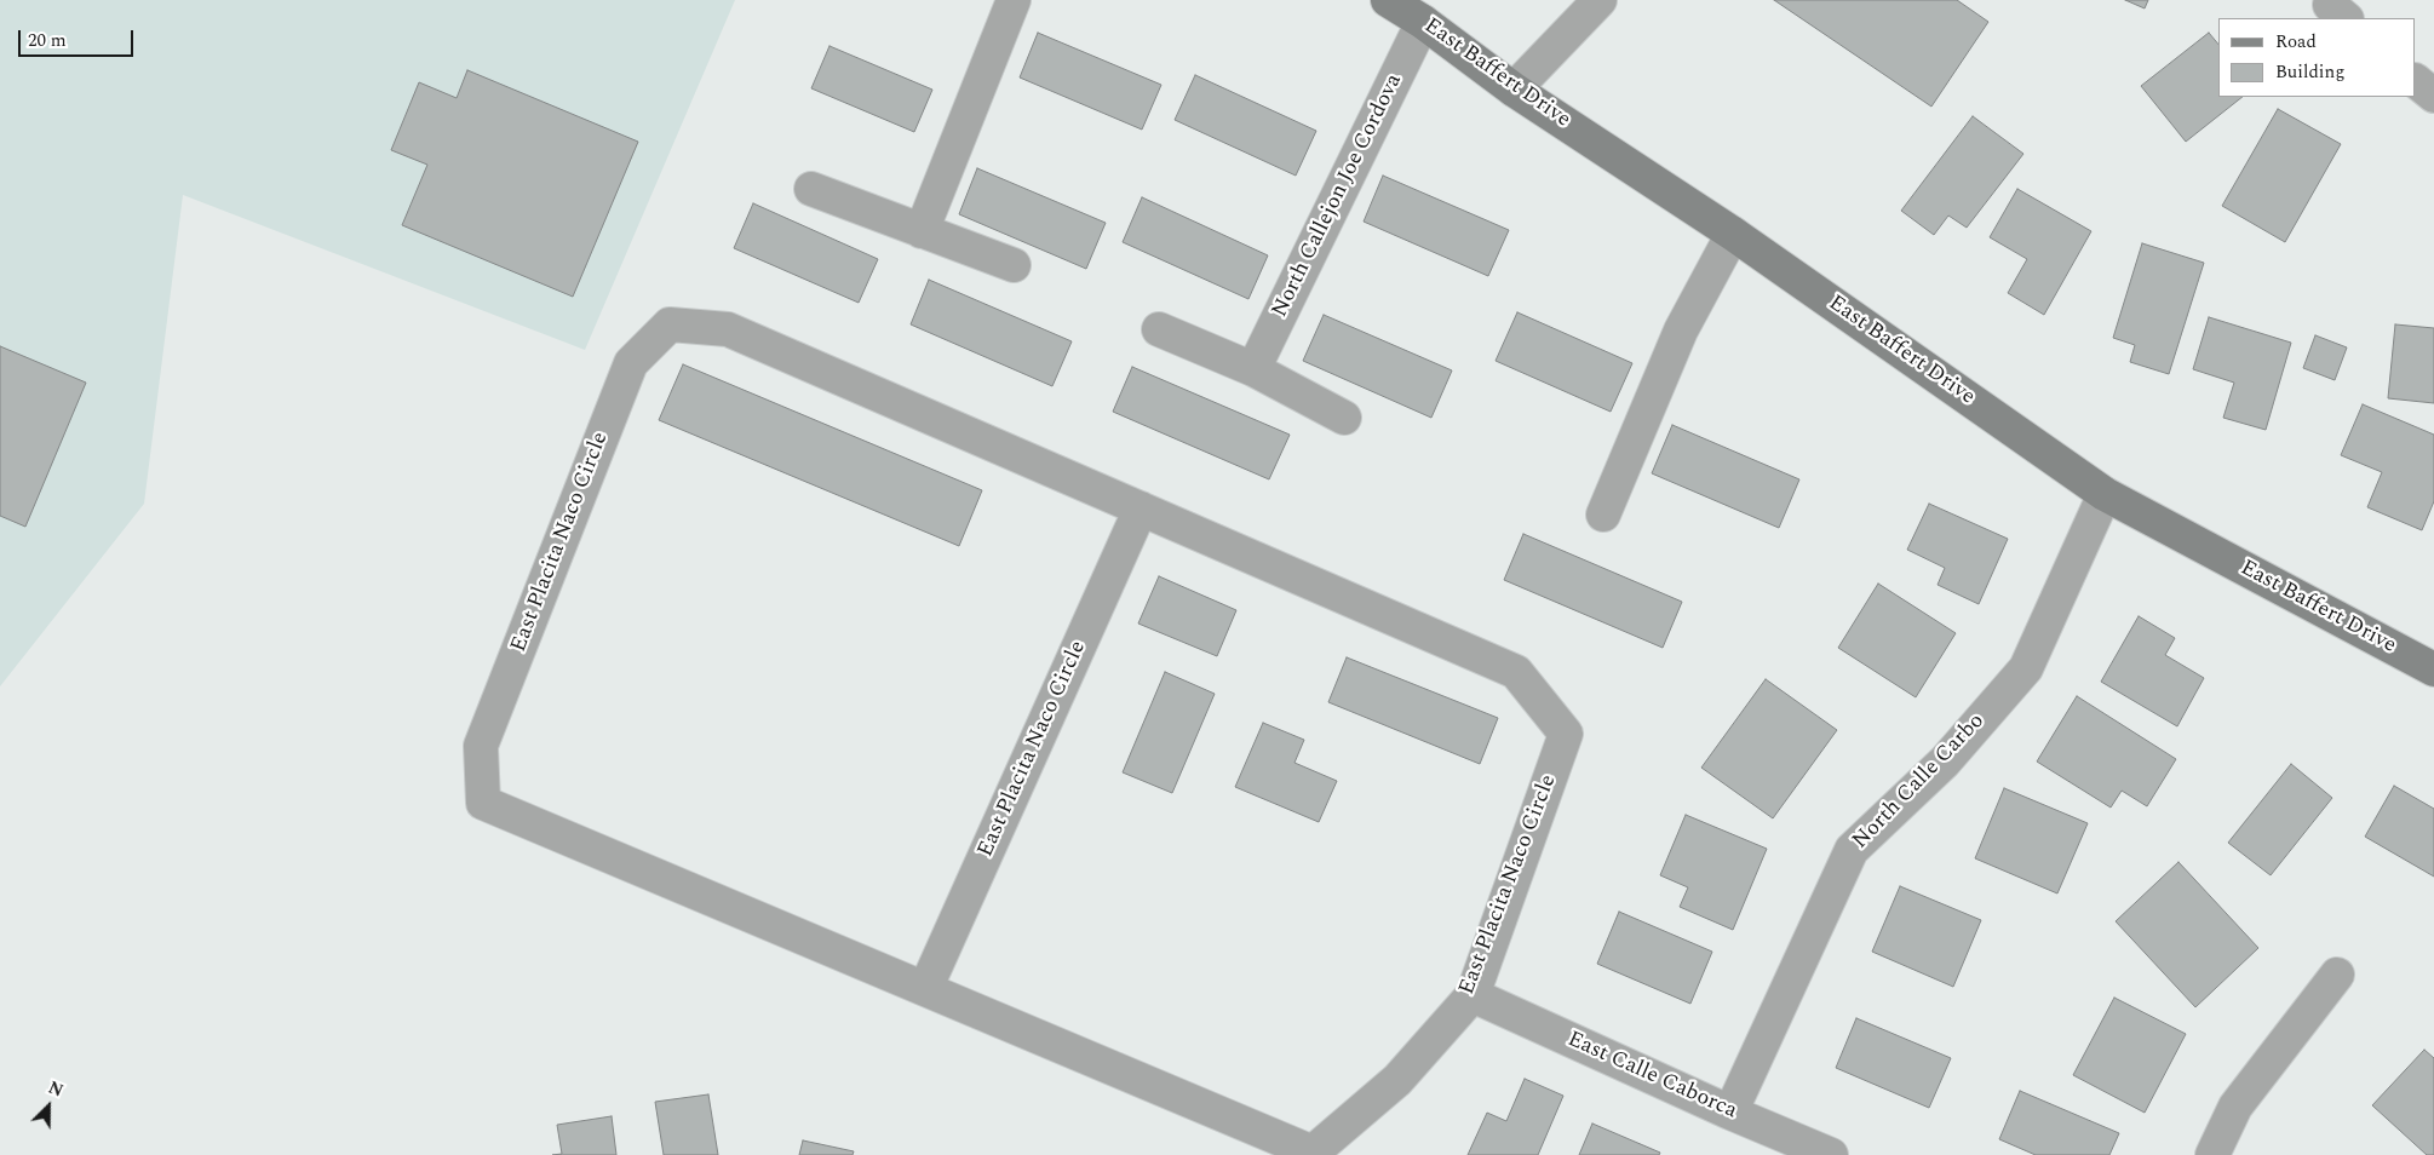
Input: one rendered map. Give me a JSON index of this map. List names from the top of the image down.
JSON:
{
  "streets": {
    "street": [
      "East Baffert Drive",
      "North Callejon Joe Cordova",
      "East Placita Naco Circle",
      "North Calle Carbo",
      "East Calle Caborca"
    ]
  },
  "crossings": [
    ["East Baffert Drive", "North Callejon Joe Cordova"],
    ["East Baffert Drive", "North Calle Carbo"],
    ["East Placita Naco Circle", "East Calle Caborca"],
    ["North Calle Carbo", "East Calle Caborca"]
  ],
  "legend": ["Road", "Building"],
  "scale_bar": "20 m",
  "north": "top right"
}
